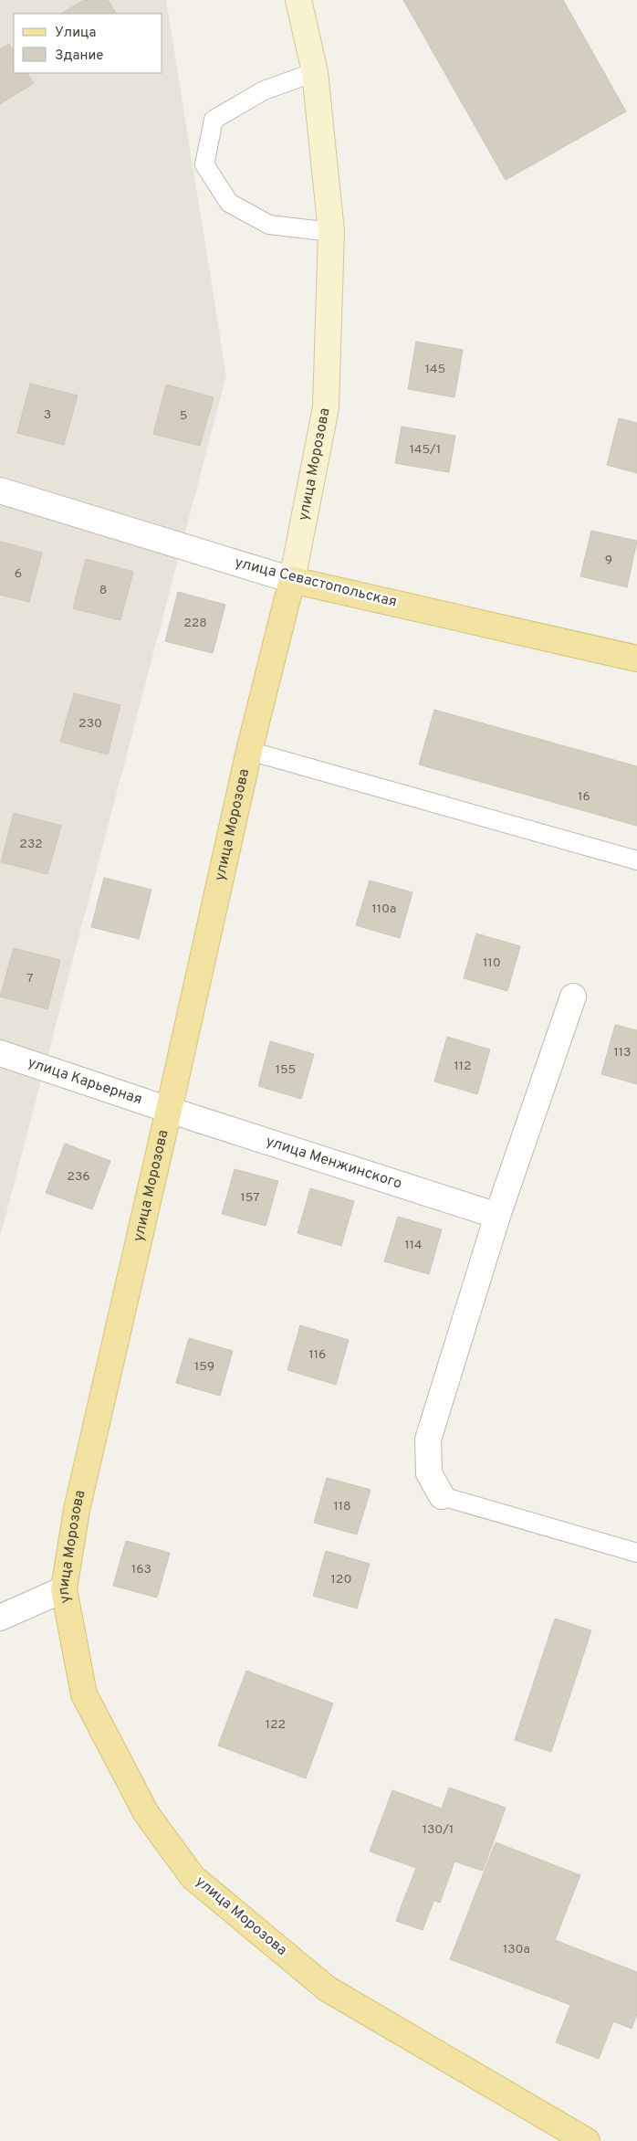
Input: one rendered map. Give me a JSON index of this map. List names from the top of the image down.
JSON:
{
  "streets": {
    "main road": ["улица Морозова", "улица Севастопольская"],
    "street": ["улица Карьерная", "улица Менжинского"]
  },
  "crossings": [
    ["улица Морозова", "улица Севастопольская"],
    ["улица Морозова", "улица Карьерная"],
    ["улица Морозова", "улица Менжинского"],
    ["улица Карьерная", "улица Менжинского"]
  ],
  "house_numbers": [
    "145",
    "3",
    "5",
    "145/1",
    "9",
    "6",
    "8",
    "228",
    "230",
    "16",
    "232",
    "110а",
    "110",
    "7",
    "113",
    "112",
    "155",
    "236",
    "157",
    "114",
    "116",
    "159",
    "118",
    "163",
    "120",
    "122",
    "130/1",
    "130а"
  ],
  "legend": ["Улица", "Здание"]
}
